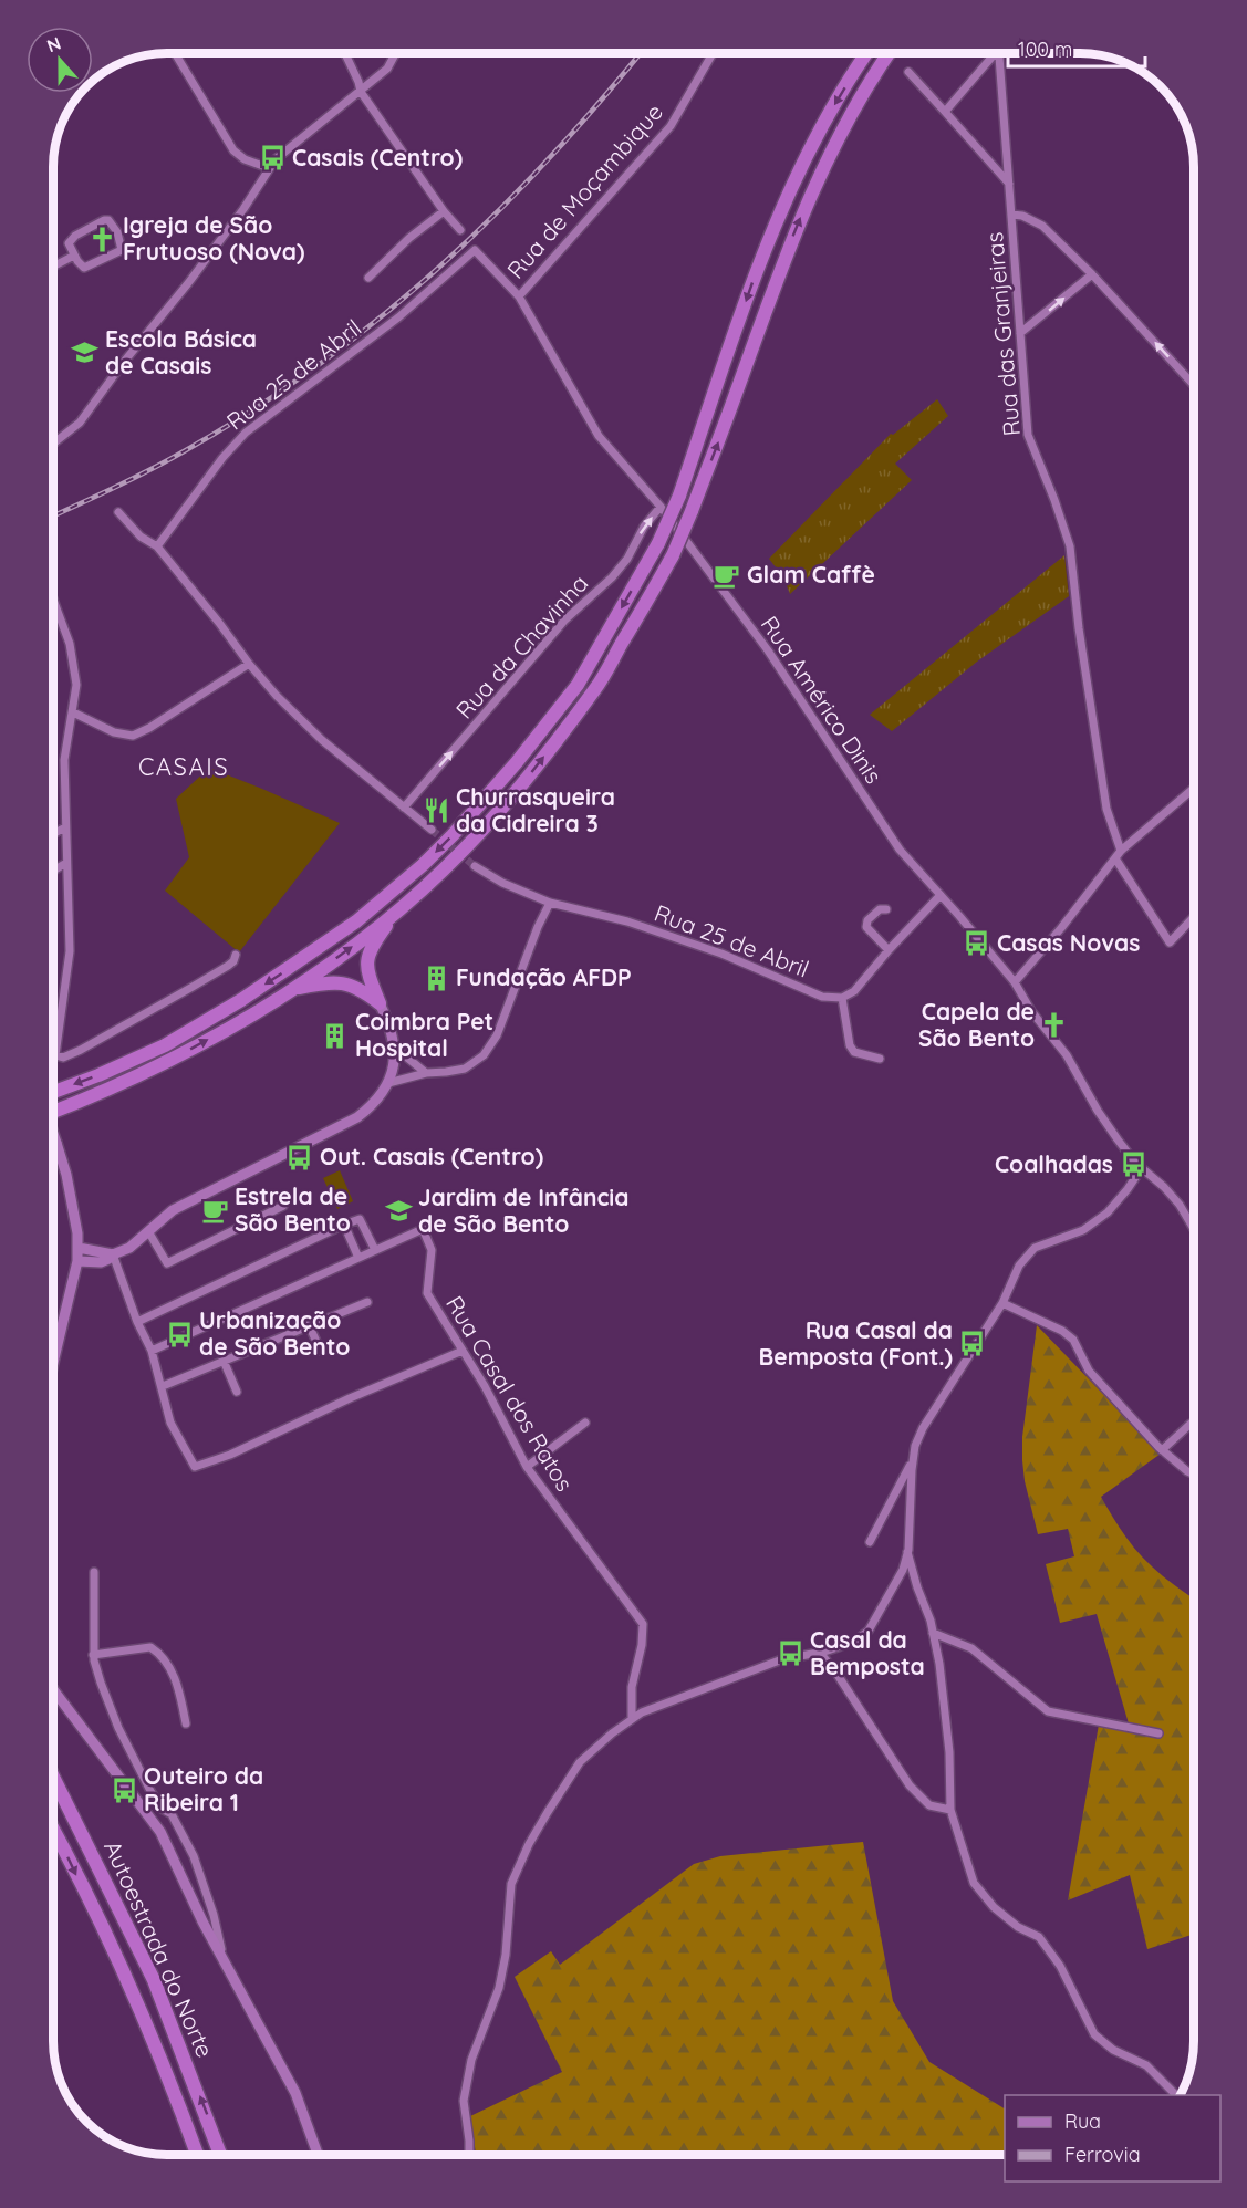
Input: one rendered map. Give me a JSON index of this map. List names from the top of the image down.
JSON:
{
  "streets": {
    "highway": ["Autoestrada do Norte"],
    "street": [
      "Rua de Moçambique",
      "Rua das Granjeiras",
      "Rua 25 de Abril",
      "Rua da Chavinha",
      "Rua Américo Dinis",
      "Rua Casal dos Ratos"
    ]
  },
  "crossings": [
    ["Rua de Moçambique", "Rua Américo Dinis"],
    ["Rua 25 de Abril", "Rua Américo Dinis"],
    ["Rua da Chavinha", "Rua Américo Dinis"]
  ],
  "one_way": ["Rua da Chavinha"],
  "districts": ["CASAIS"],
  "places": {
    "bus stop": [
      "Casais (Centro)",
      "Casas Novas",
      "Out. Casais (Centro)",
      "Coalhadas",
      "Urbanização de São Bento",
      "Rua Casal da Bemposta (Font.)",
      "Casal da Bemposta",
      "Outeiro da Ribeira 1"
    ],
    "church": ["Igreja de São Frutuoso (Nova)", "Capela de São Bento"],
    "school or university": ["Escola Básica de Casais", "Jardim de Infância de São Bento"],
    "cafe": ["Glam Caffè", "Estrela de São Bento"],
    "restaurant": ["Churrasqueira da Cidreira 3"],
    "building": ["Fundação AFDP", "Coimbra Pet Hospital"]
  },
  "legend": ["Rua", "Ferrovia"],
  "scale_bar": "100 m",
  "north": "top"
}
